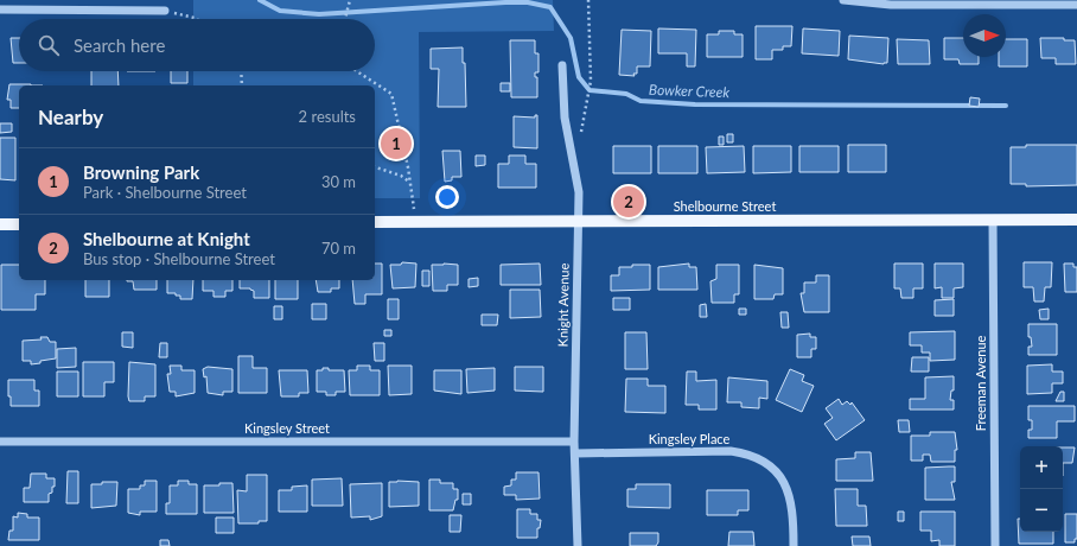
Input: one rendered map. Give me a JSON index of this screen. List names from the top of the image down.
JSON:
{
  "streets": {
    "main road": ["Shelbourne Street"],
    "street": [
      "Knight Avenue",
      "Freeman Avenue",
      "Kingsley Street",
      "Kingsley Place"
    ]
  },
  "crossings": [
    ["Shelbourne Street", "Knight Avenue"],
    ["Shelbourne Street", "Freeman Avenue"],
    ["Knight Avenue", "Kingsley Street"],
    ["Knight Avenue", "Kingsley Place"]
  ],
  "water": ["Bowker Creek"],
  "north": "right",
  "page": {
    "search": "Search here",
    "heading": ["Nearby", "2 results"],
    "pins": ["1", "2"],
    "list": [
      {
        "mark": "1",
        "name": "Browning Park",
        "note": "Park · Shelbourne Street",
        "value": "30 m"
      },
      {
        "mark": "2",
        "name": "Shelbourne at Knight",
        "note": "Bus stop · Shelbourne Street",
        "value": "70 m"
      }
    ],
    "map_buttons": ["+", "−"]
  }
}
